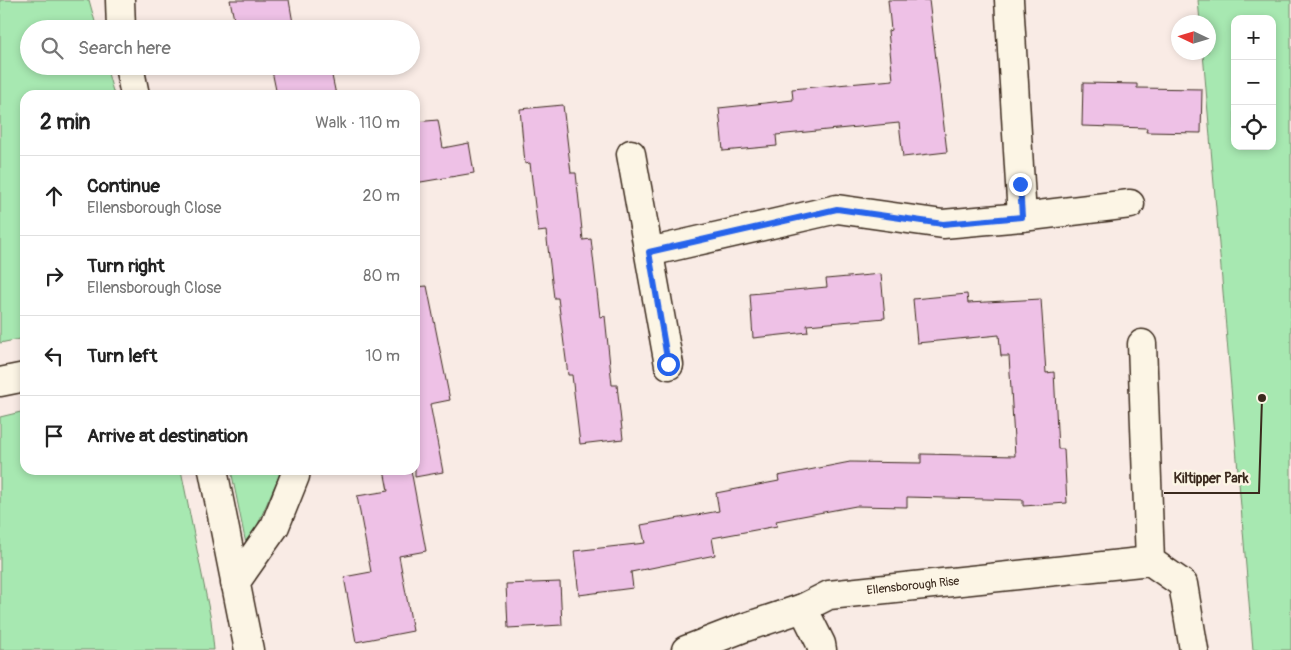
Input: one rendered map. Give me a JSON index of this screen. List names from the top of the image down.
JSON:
{
  "streets": {
    "street": ["Ellensborough Rise"]
  },
  "places": ["Kiltipper Park"],
  "north": "left",
  "page": {
    "map_buttons": ["+", "−"],
    "search": "Search here",
    "heading": ["2 min", "Walk · 110 m"],
    "list": [
      ["Continue", "Ellensborough Close", "20 m"],
      ["Turn right", "Ellensborough Close", "80 m"],
      ["Turn left", "10 m"],
      "Arrive at destination"
    ]
  }
}
